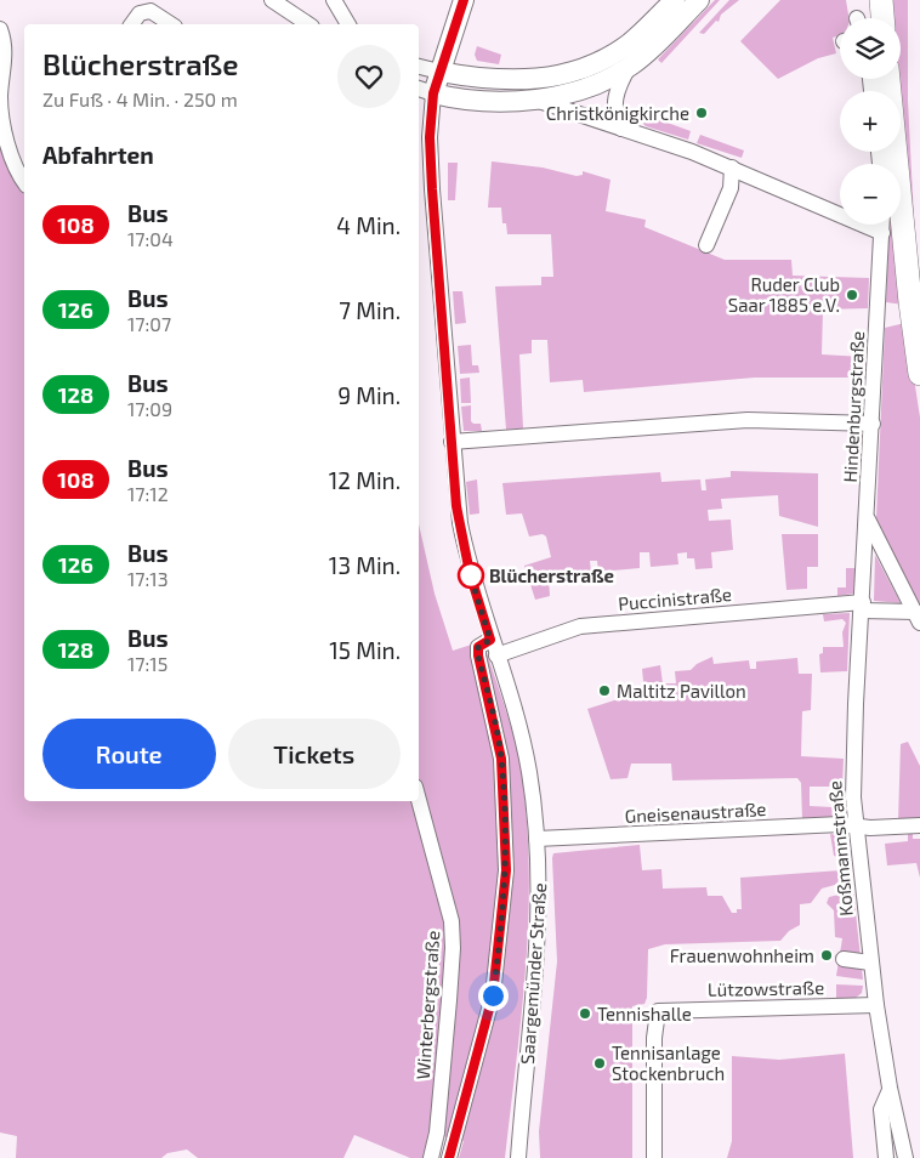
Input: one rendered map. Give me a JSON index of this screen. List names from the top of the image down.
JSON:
{
  "streets": {
    "main road": ["Saargemünder Straße"],
    "street": [
      "Hindenburgstraße",
      "Puccinistraße",
      "Gneisenaustraße",
      "Koßmannstraße",
      "Lützowstraße",
      "Winterbergstraße"
    ]
  },
  "crossings": [
    ["Hindenburgstraße", "Puccinistraße"],
    ["Hindenburgstraße", "Koßmannstraße"],
    ["Puccinistraße", "Koßmannstraße"],
    ["Puccinistraße", "Saargemünder Straße"],
    ["Gneisenaustraße", "Koßmannstraße"],
    ["Gneisenaustraße", "Saargemünder Straße"],
    ["Koßmannstraße", "Lützowstraße"]
  ],
  "places": [
    "Christkönigkirche",
    "Ruder Club Saar 1885 e.V.",
    "Blücherstraße",
    "Maltitz Pavillon",
    "Frauenwohnheim",
    "Tennishalle",
    "Tennisanlage Stockenbruch"
  ],
  "lines": ["bus line 108"],
  "page": {
    "map_buttons": ["+", "−"],
    "heading": [
      ["Blücherstraße", "Zu Fuß · 4 Min. · 250 m"],
      "Abfahrten"
    ],
    "list": [
      {
        "mark": "108",
        "name": "Bus",
        "note": "17:04",
        "value": "4 Min."
      },
      {
        "mark": "126",
        "name": "Bus",
        "note": "17:07",
        "value": "7 Min."
      },
      {
        "mark": "128",
        "name": "Bus",
        "note": "17:09",
        "value": "9 Min."
      },
      {
        "mark": "108",
        "name": "Bus",
        "note": "17:12",
        "value": "12 Min."
      },
      {
        "mark": "126",
        "name": "Bus",
        "note": "17:13",
        "value": "13 Min."
      },
      {
        "mark": "128",
        "name": "Bus",
        "note": "17:15",
        "value": "15 Min."
      }
    ],
    "buttons": ["Route", "Tickets"]
  }
}
